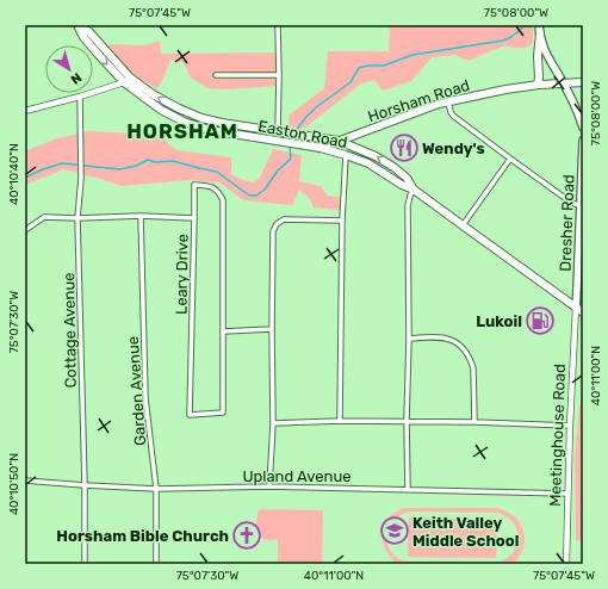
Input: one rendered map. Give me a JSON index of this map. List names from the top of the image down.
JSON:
{
  "streets": {
    "main road": ["Horsham Road", "Easton Road", "Dresher Road"],
    "street": [
      "Leary Drive",
      "Cottage Avenue",
      "Garden Avenue",
      "Meetinghouse Road",
      "Upland Avenue"
    ]
  },
  "crossings": [
    ["Horsham Road", "Easton Road"],
    ["Easton Road", "Dresher Road"],
    ["Easton Road", "Meetinghouse Road"],
    ["Dresher Road", "Meetinghouse Road"],
    ["Cottage Avenue", "Upland Avenue"],
    ["Garden Avenue", "Upland Avenue"],
    ["Meetinghouse Road", "Upland Avenue"]
  ],
  "districts": ["HORSHAM"],
  "places": {
    "restaurant": ["Wendy's"],
    "fuel station": ["Lukoil"],
    "school or university": ["Keith Valley Middle School"],
    "church": ["Horsham Bible Church"]
  },
  "north": "bottom right",
  "coordinates": [
    "75°07'45\"W",
    "75°08'00\"W",
    "40°10'40\"N",
    "75°07'30\"W",
    "40°11'00\"N",
    "40°10'50\"N"
  ]
}
